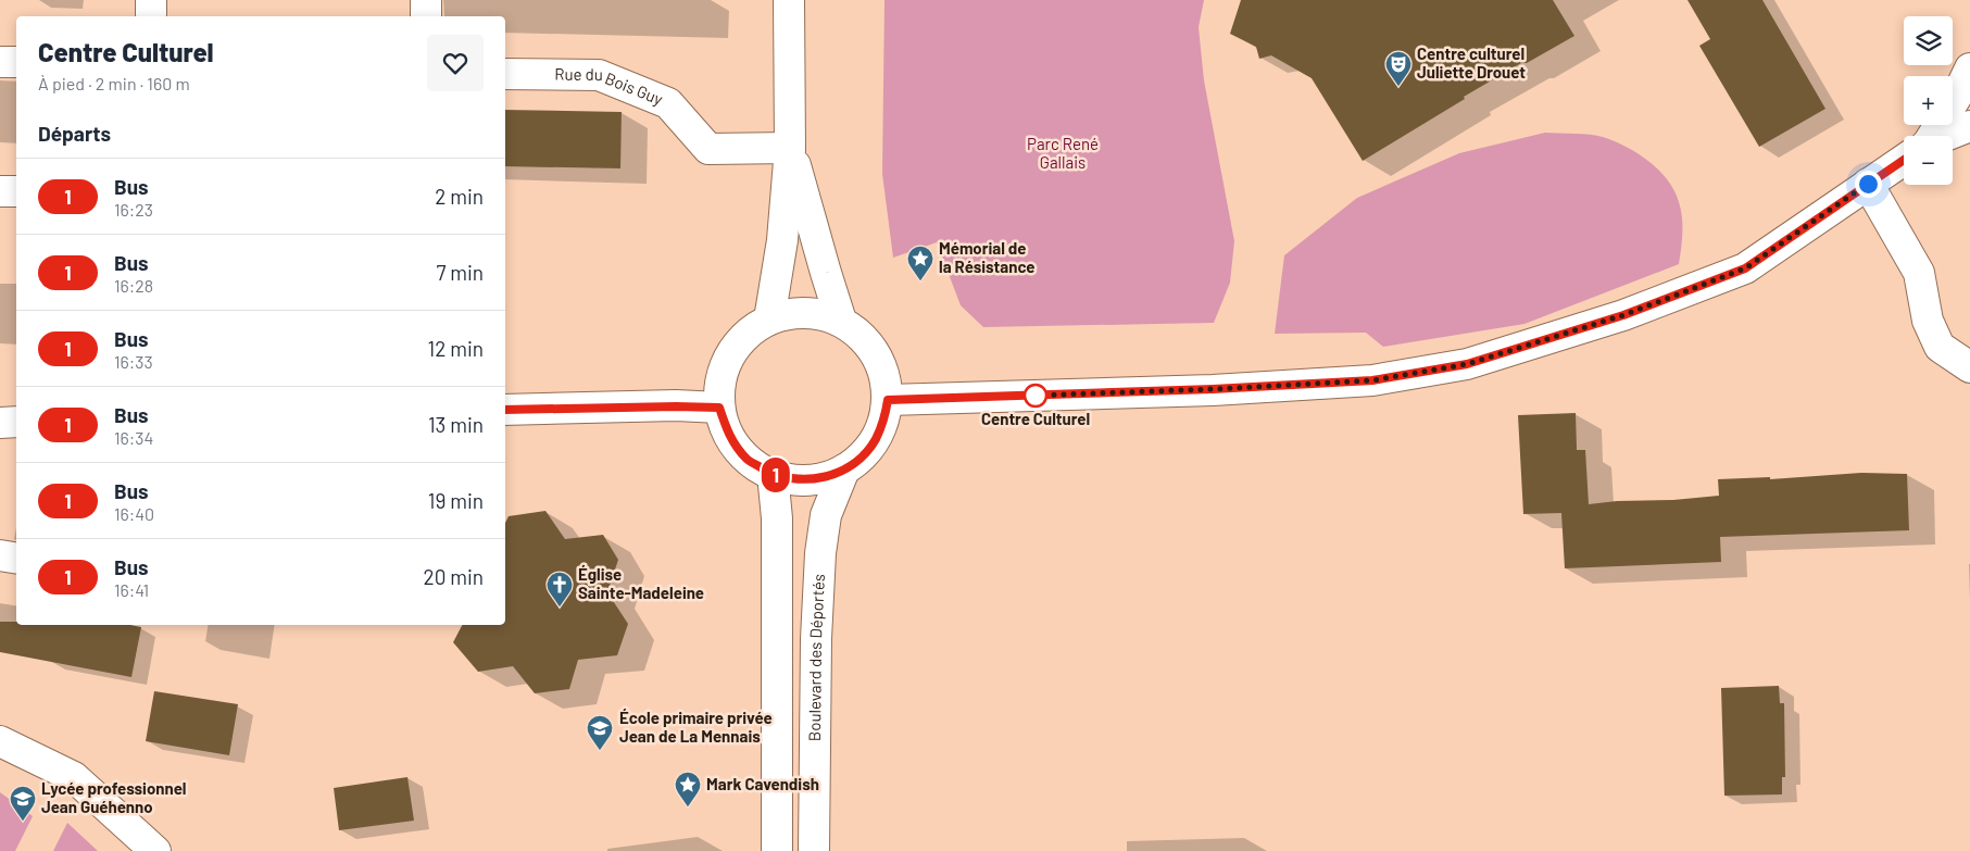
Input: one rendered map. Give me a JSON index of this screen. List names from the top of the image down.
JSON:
{
  "streets": {
    "street": ["Rue du Bois Guy", "Boulevard des Déportés"]
  },
  "parks": ["Parc René Gallais"],
  "places": {
    "theatre": ["Centre culturel Juliette Drouet"],
    "place": ["Mémorial de la Résistance", "Mark Cavendish"],
    "other": ["Centre Culturel"],
    "church": ["Église Sainte-Madeleine"],
    "school or university": ["École primaire privée Jean de La Mennais", "Lycée professionnel Jean Guéhenno"]
  },
  "lines": ["bus line 1"],
  "page": {
    "on_map": "1",
    "map_buttons": ["+", "−"],
    "heading": [
      ["Centre Culturel", "À pied · 2 min · 160 m"],
      "Départs"
    ],
    "list": [
      {
        "mark": "1",
        "name": "Bus",
        "note": "16:23",
        "value": "2 min"
      },
      {
        "mark": "1",
        "name": "Bus",
        "note": "16:28",
        "value": "7 min"
      },
      {
        "mark": "1",
        "name": "Bus",
        "note": "16:33",
        "value": "12 min"
      },
      {
        "mark": "1",
        "name": "Bus",
        "note": "16:34",
        "value": "13 min"
      },
      {
        "mark": "1",
        "name": "Bus",
        "note": "16:40",
        "value": "19 min"
      },
      {
        "mark": "1",
        "name": "Bus",
        "note": "16:41",
        "value": "20 min"
      }
    ]
  }
}
